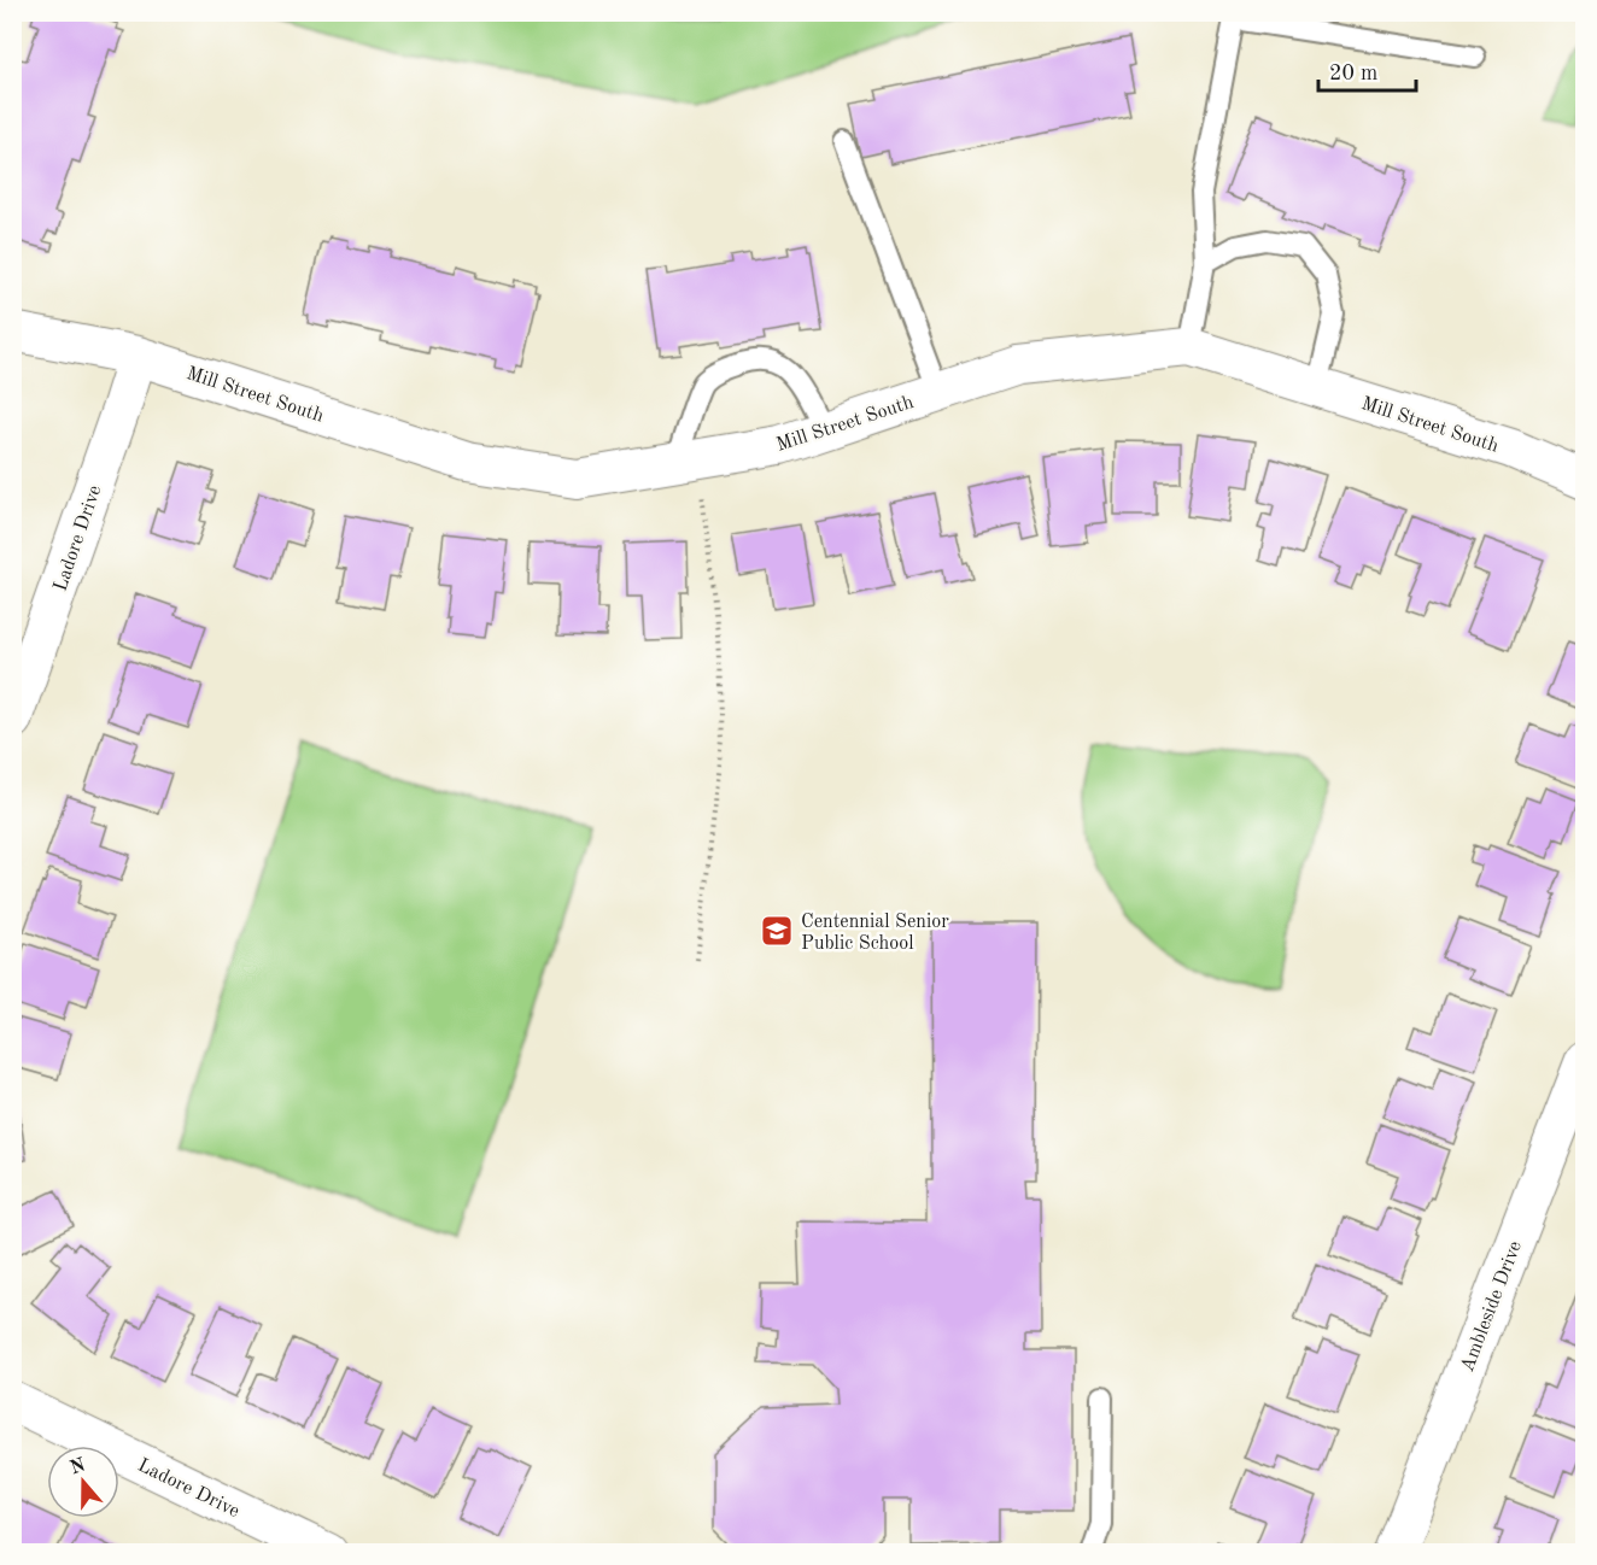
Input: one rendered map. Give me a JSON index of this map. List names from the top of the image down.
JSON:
{
  "streets": {
    "street": ["Mill Street South", "Ladore Drive", "Ambleside Drive"]
  },
  "crossings": [
    ["Mill Street South", "Ladore Drive"]
  ],
  "places": {
    "school or university": ["Centennial Senior Public School"]
  },
  "scale_bar": "20 m",
  "north": "top"
}
